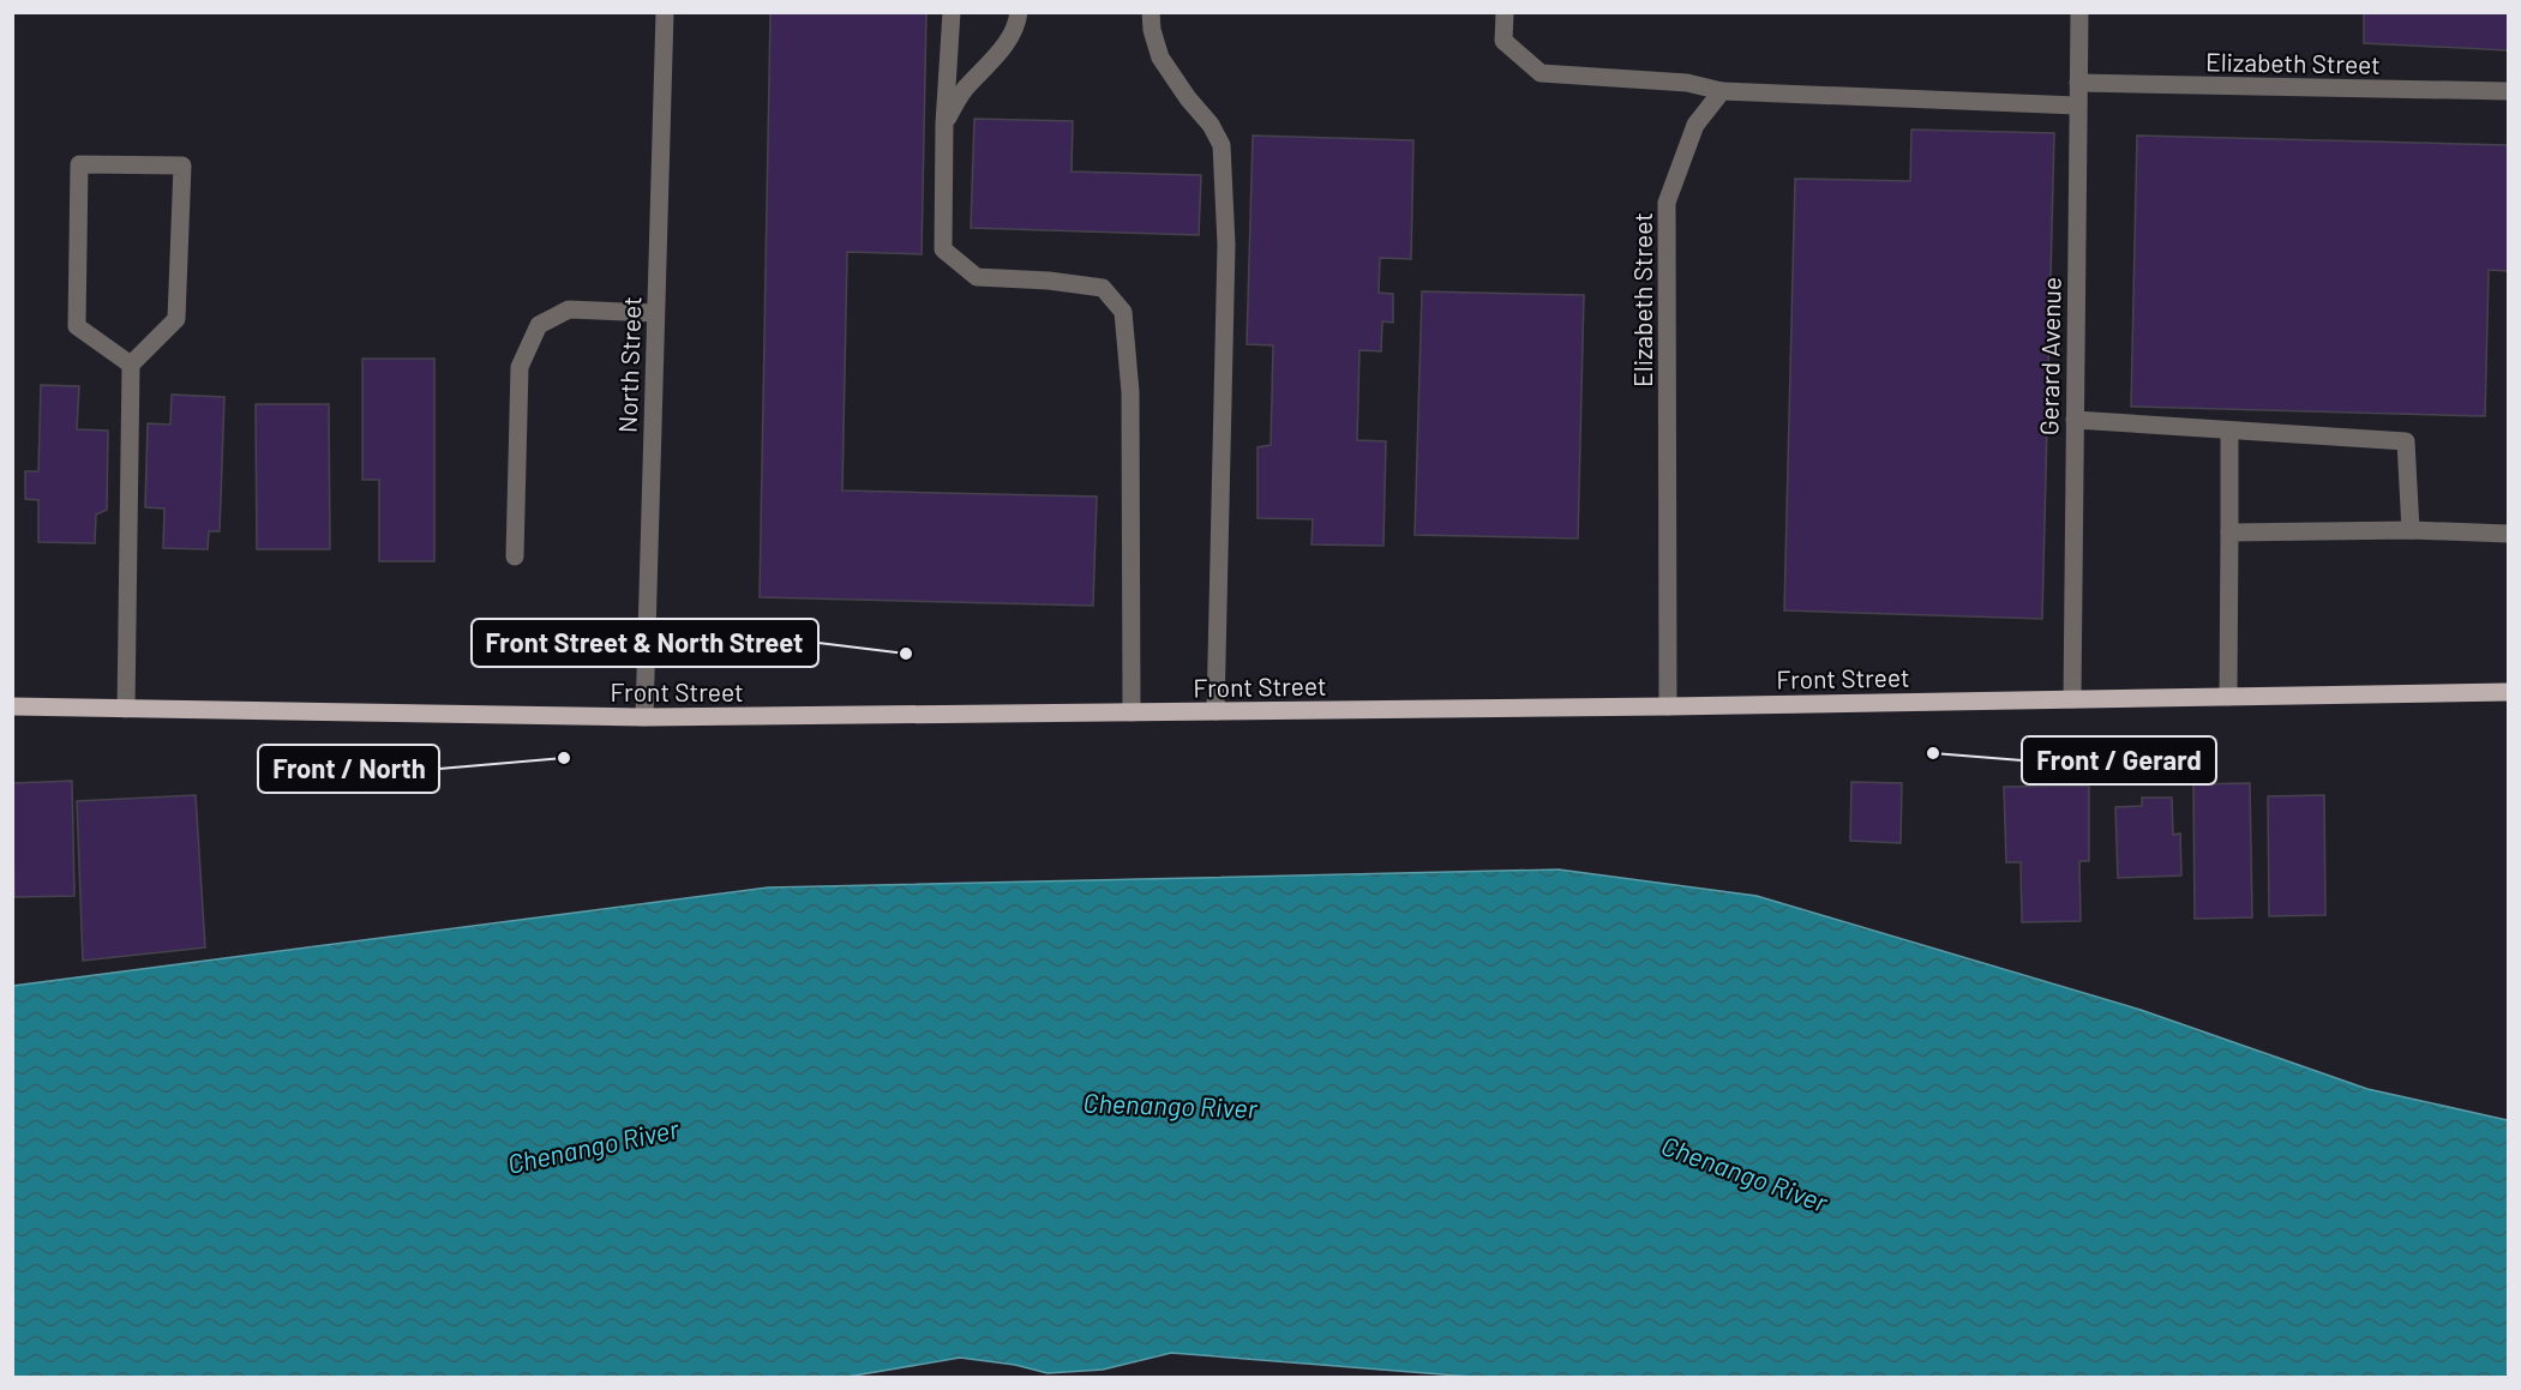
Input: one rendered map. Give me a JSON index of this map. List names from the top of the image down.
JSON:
{
  "streets": {
    "main road": ["Front Street"],
    "street": ["Elizabeth Street", "Gerard Avenue", "North Street"]
  },
  "crossings": [
    ["Elizabeth Street", "Gerard Avenue"],
    ["Elizabeth Street", "Front Street"],
    ["Gerard Avenue", "Front Street"],
    ["North Street", "Front Street"]
  ],
  "water": ["Chenango River"],
  "places": ["Front Street & North Street", "Front / Gerard", "Front / North"]
}
